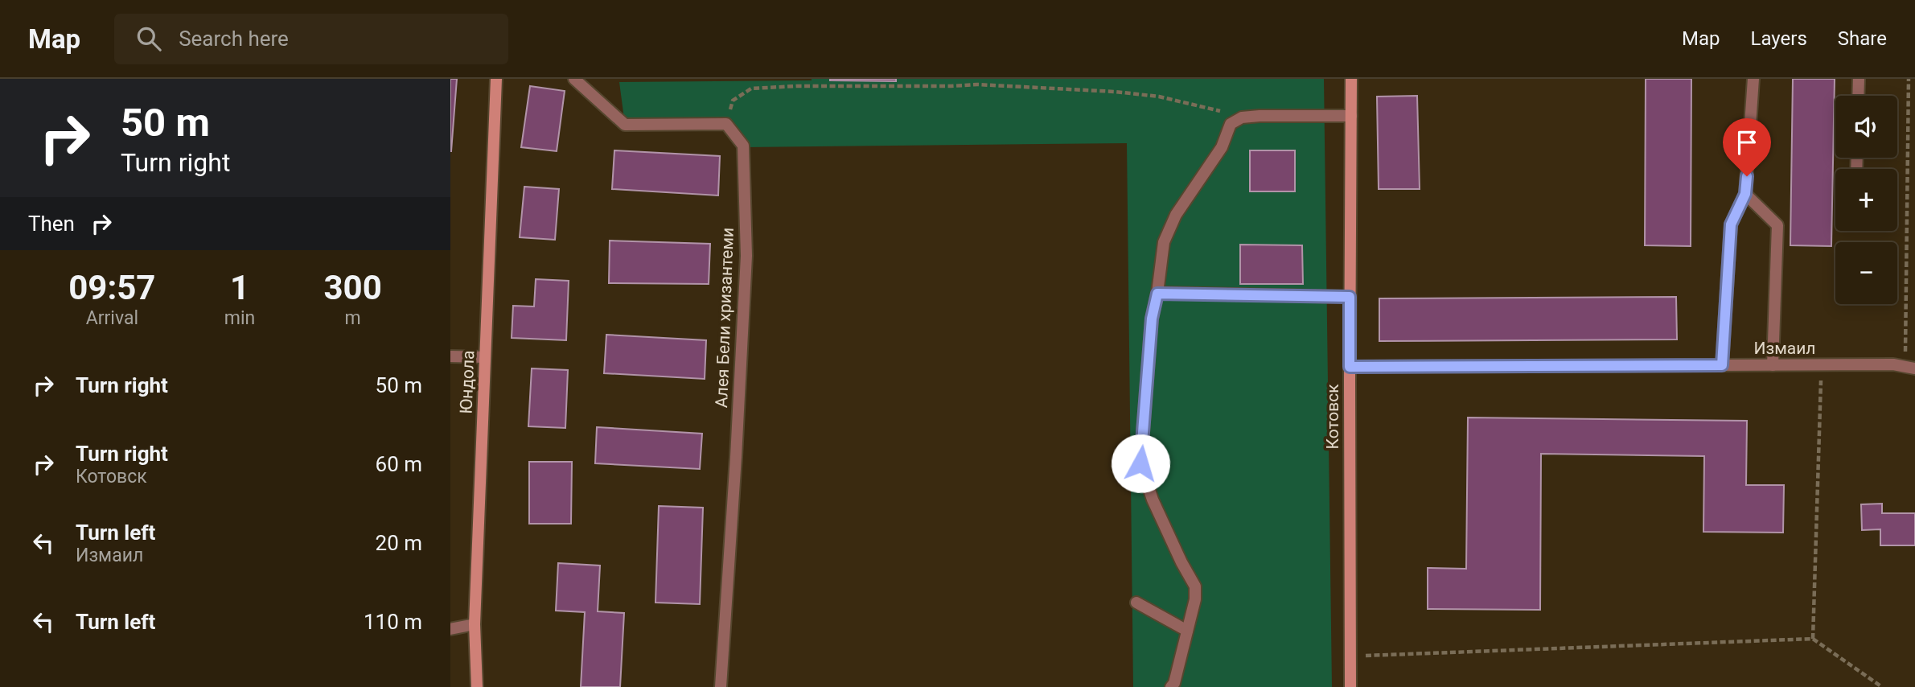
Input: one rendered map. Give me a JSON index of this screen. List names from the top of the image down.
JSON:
{
  "streets": {
    "street": [
      "Алея Бели хризантеми",
      "Измаил",
      "Юндола",
      "Котовск"
    ]
  },
  "crossings": [
    ["Измаил", "Котовск"]
  ],
  "page": {
    "header": "Map",
    "search": "Search here",
    "nav": ["Map", "Layers", "Share"],
    "turn": ["50 m", "Turn right"],
    "map_buttons": ["+", "−"],
    "then": "Then",
    "eta": [
      "09:57",
      "Arrival",
      "1",
      "min",
      "300",
      "m"
    ],
    "list": [
      {
        "name": "Turn right",
        "value": "50 m"
      },
      {
        "name": "Turn right",
        "note": "Котовск",
        "value": "60 m"
      },
      {
        "name": "Turn left",
        "note": "Измаил",
        "value": "20 m"
      },
      {
        "name": "Turn left",
        "value": "110 m"
      }
    ]
  }
}
